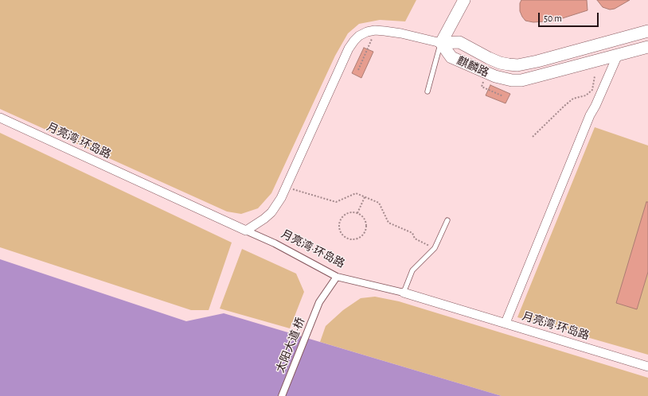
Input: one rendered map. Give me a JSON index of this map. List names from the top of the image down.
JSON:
{
  "streets": {
    "main road": ["麒麟路"],
    "street": ["月亮湾·环岛路", "太阳大道·桥"]
  },
  "crossings": [
    ["月亮湾·环岛路", "太阳大道·桥"]
  ],
  "scale_bar": "50 m"
}
